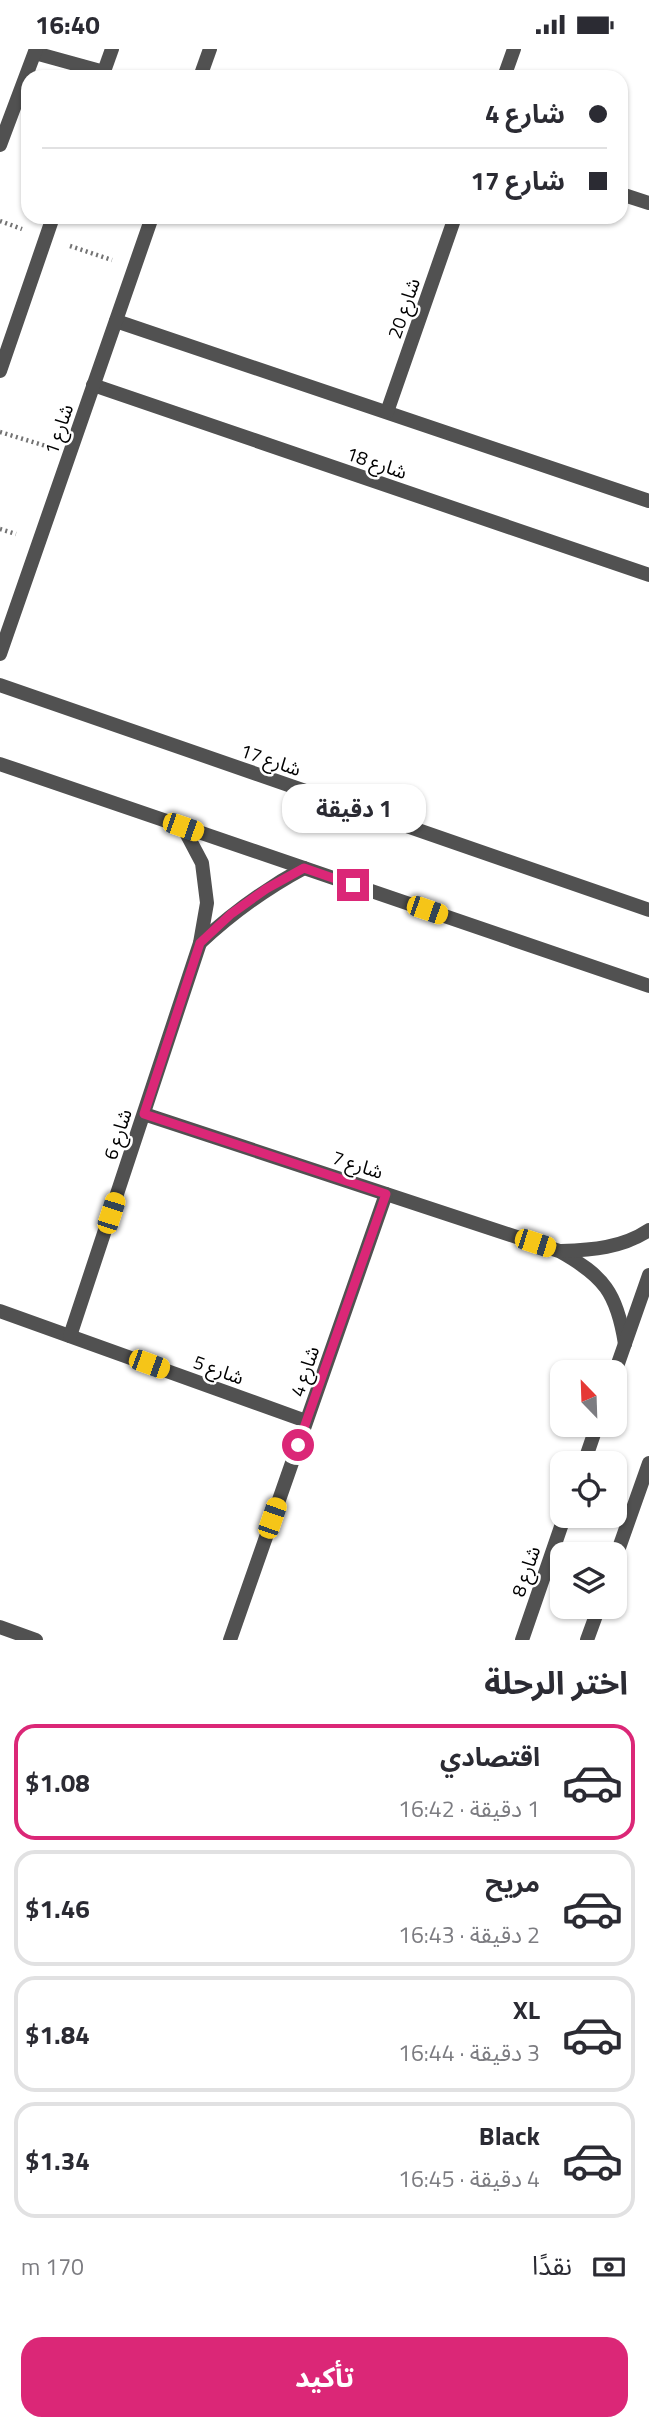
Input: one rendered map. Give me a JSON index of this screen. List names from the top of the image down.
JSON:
{
  "streets": {
    "street": [
      "شارع 20",
      "شارع 1",
      "شارع 18",
      "شارع 17",
      "شارع 6",
      "شارع 7",
      "شارع 5",
      "شارع 4",
      "شارع 8"
    ]
  },
  "crossings": [
    ["شارع 1", "شارع 18"],
    ["شارع 6", "شارع 7"],
    ["شارع 6", "شارع 5"],
    ["شارع 7", "شارع 4"],
    ["شارع 5", "شارع 4"]
  ],
  "north": "top left",
  "page": {
    "status": "16:40",
    "banner": ["شارع 4", "شارع 17"],
    "bubble": "1 دقيقة",
    "heading": "اختر الرحلة",
    "list": [
      {
        "name": "اقتصادي",
        "note": "1 دقيقة · 16:42",
        "value": "$1.08"
      },
      {
        "name": "مريح",
        "note": "2 دقيقة · 16:43",
        "value": "$1.46"
      },
      {
        "name": "XL",
        "note": "3 دقيقة · 16:44",
        "value": "$1.84"
      },
      {
        "name": "Black",
        "note": "4 دقيقة · 16:45",
        "value": "$1.34"
      }
    ],
    "pay": ["نقدًا", "170 m"],
    "buttons": "تأكيد"
  }
}
